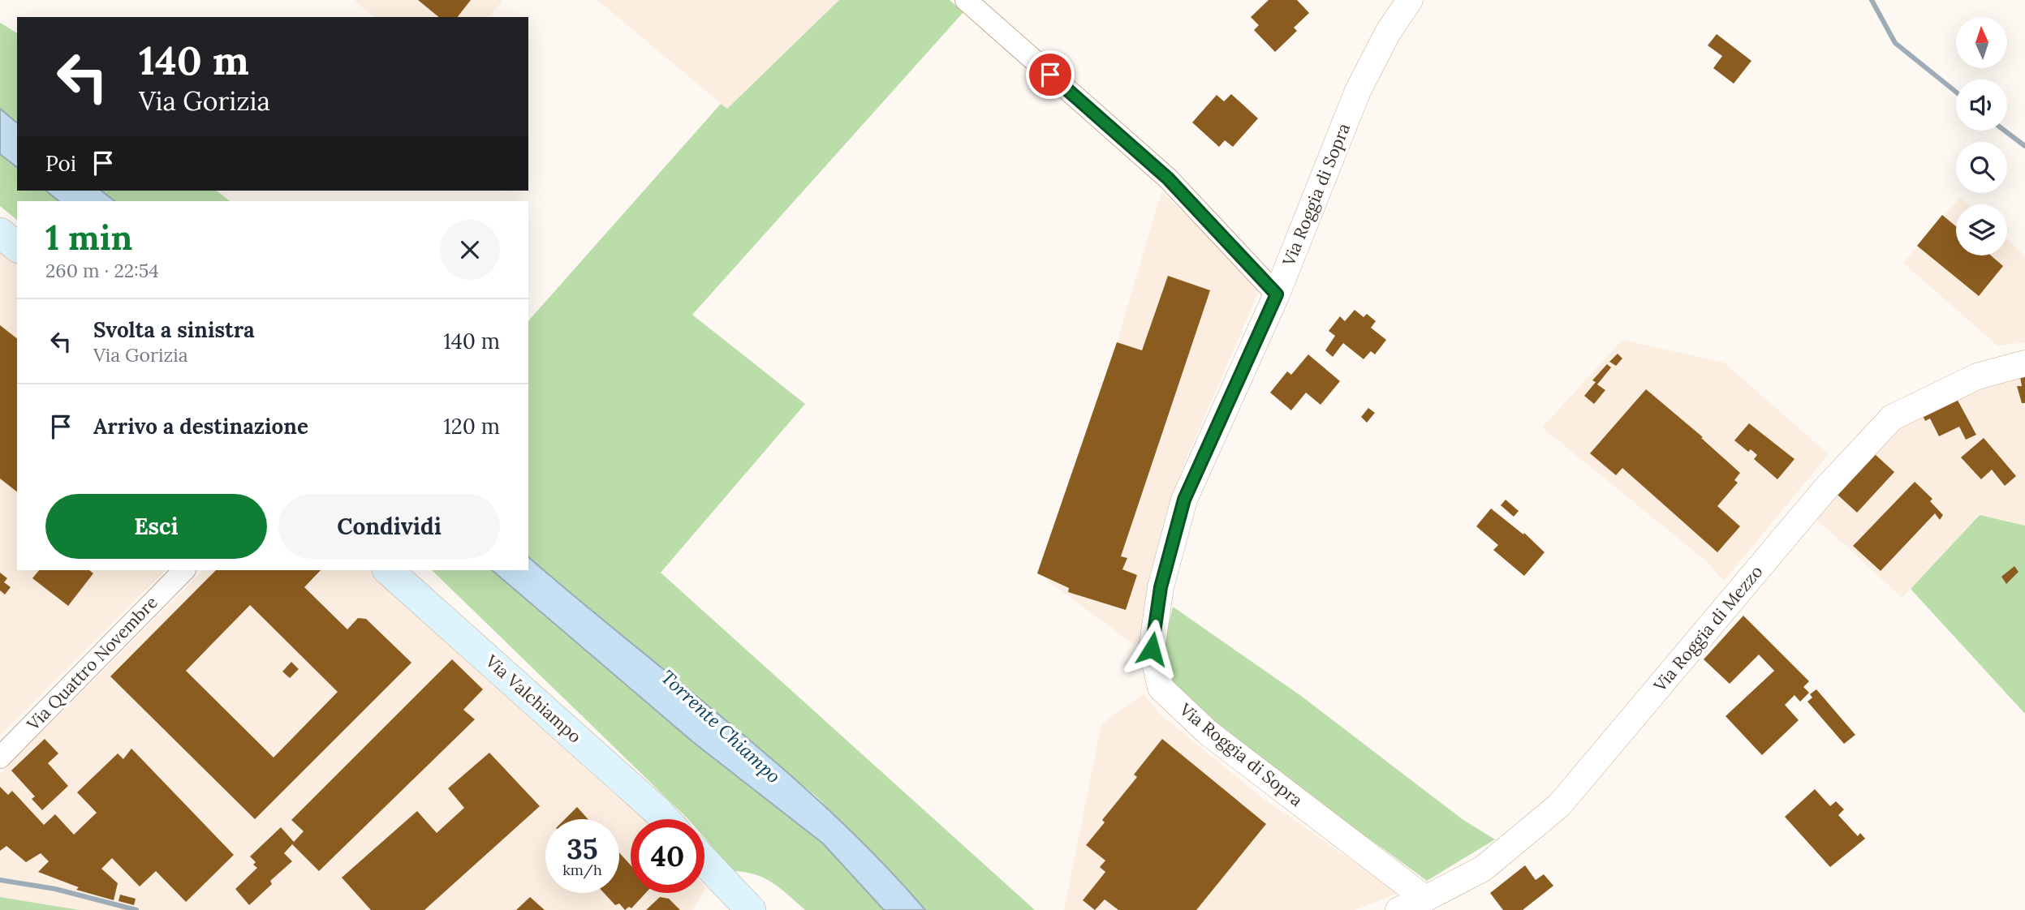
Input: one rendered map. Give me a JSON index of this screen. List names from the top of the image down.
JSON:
{
  "streets": {
    "main road": ["Via Valchiampo"],
    "street": ["Via Roggia di Sopra", "Via Roggia di Mezzo", "Via Quattro Novembre"]
  },
  "crossings": [
    ["Via Roggia di Sopra", "Via Roggia di Mezzo"]
  ],
  "water": ["Torrente Chiampo"],
  "north": "top",
  "page": {
    "turn": ["140 m", "Via Gorizia"],
    "then": "Poi",
    "heading": ["1 min", "260 m · 22:54"],
    "list": [
      {
        "name": "Svolta a sinistra",
        "note": "Via Gorizia",
        "value": "140 m"
      },
      {
        "name": "Arrivo a destinazione",
        "value": "120 m"
      }
    ],
    "buttons": ["Esci", "Condividi"],
    "speed": "35 km/h",
    "limit": "40"
  }
}
